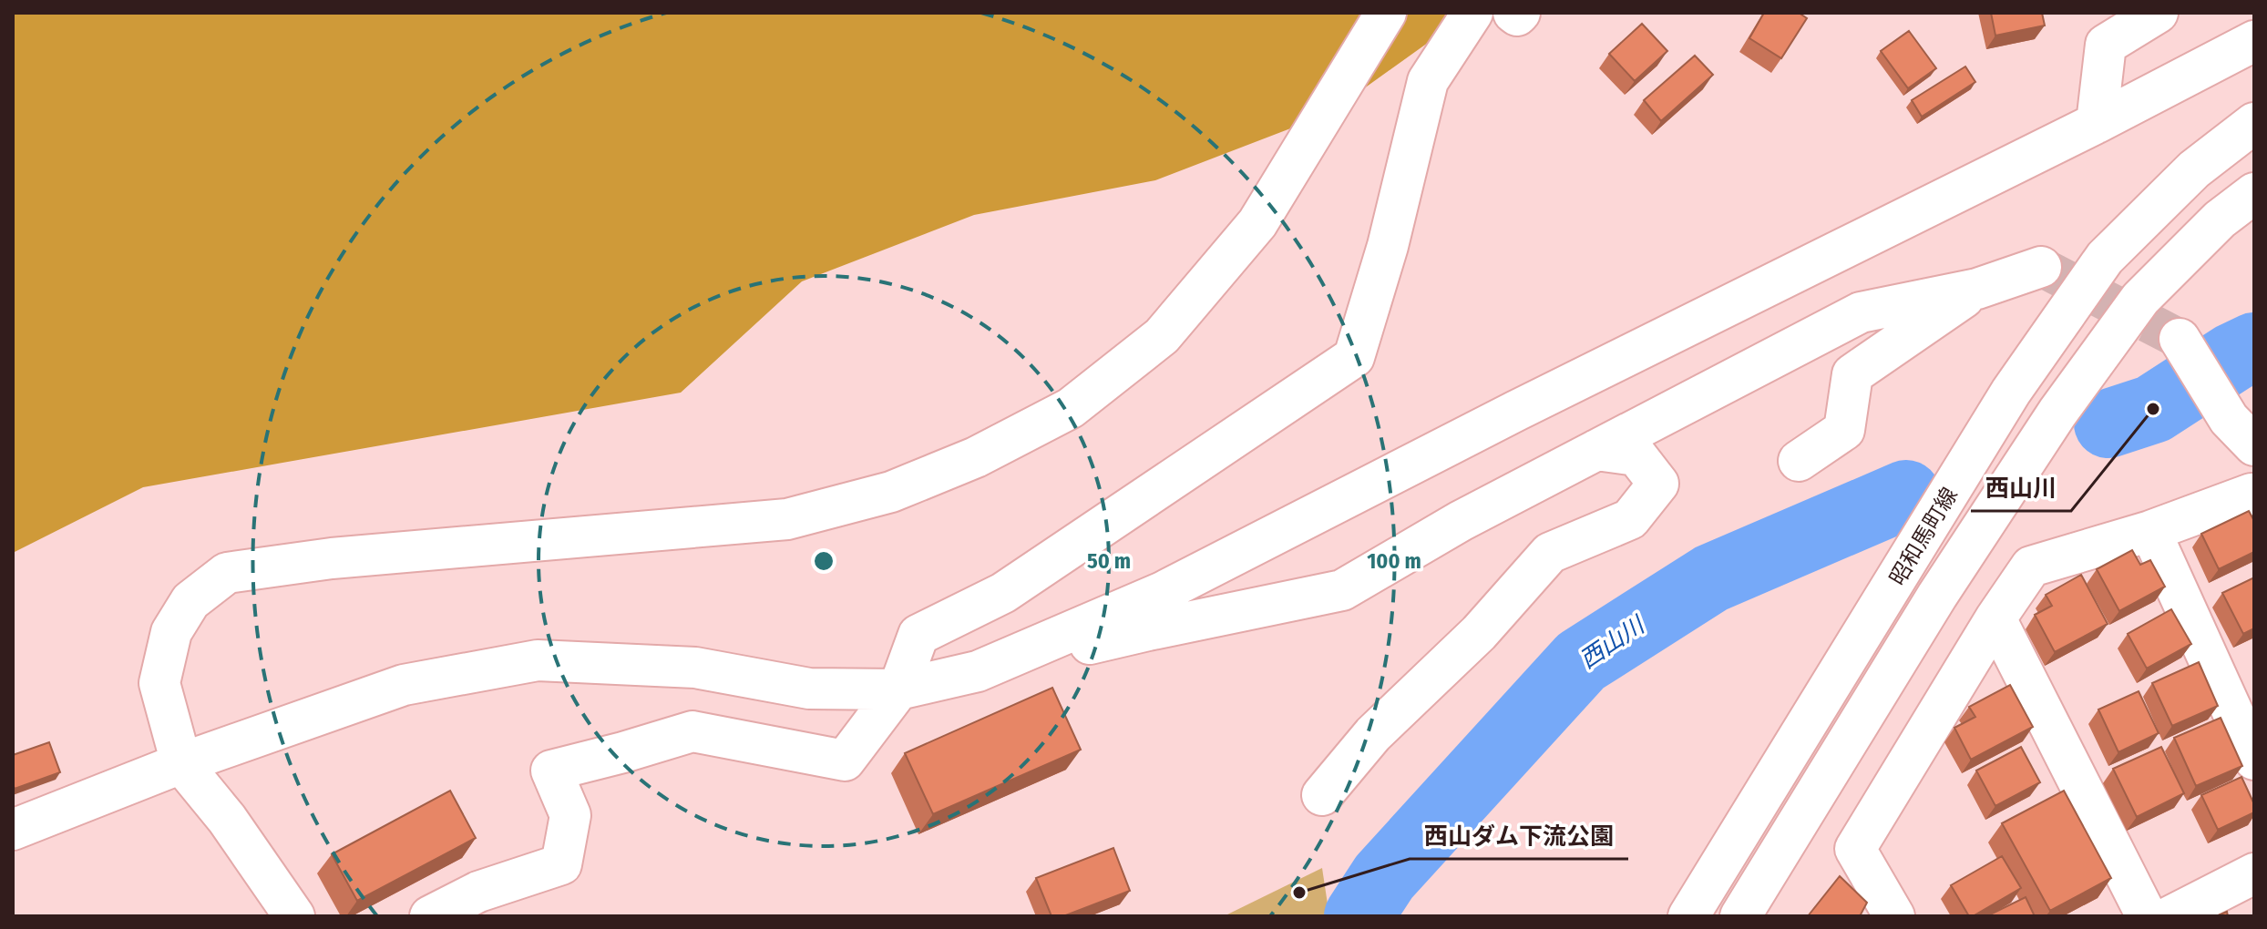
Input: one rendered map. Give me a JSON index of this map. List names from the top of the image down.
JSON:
{
  "streets": {
    "street": ["昭和馬町線"]
  },
  "water": ["西山川"],
  "places": ["西山川", "西山ダム下流公園"],
  "rings": ["50 m", "100 m"]
}
